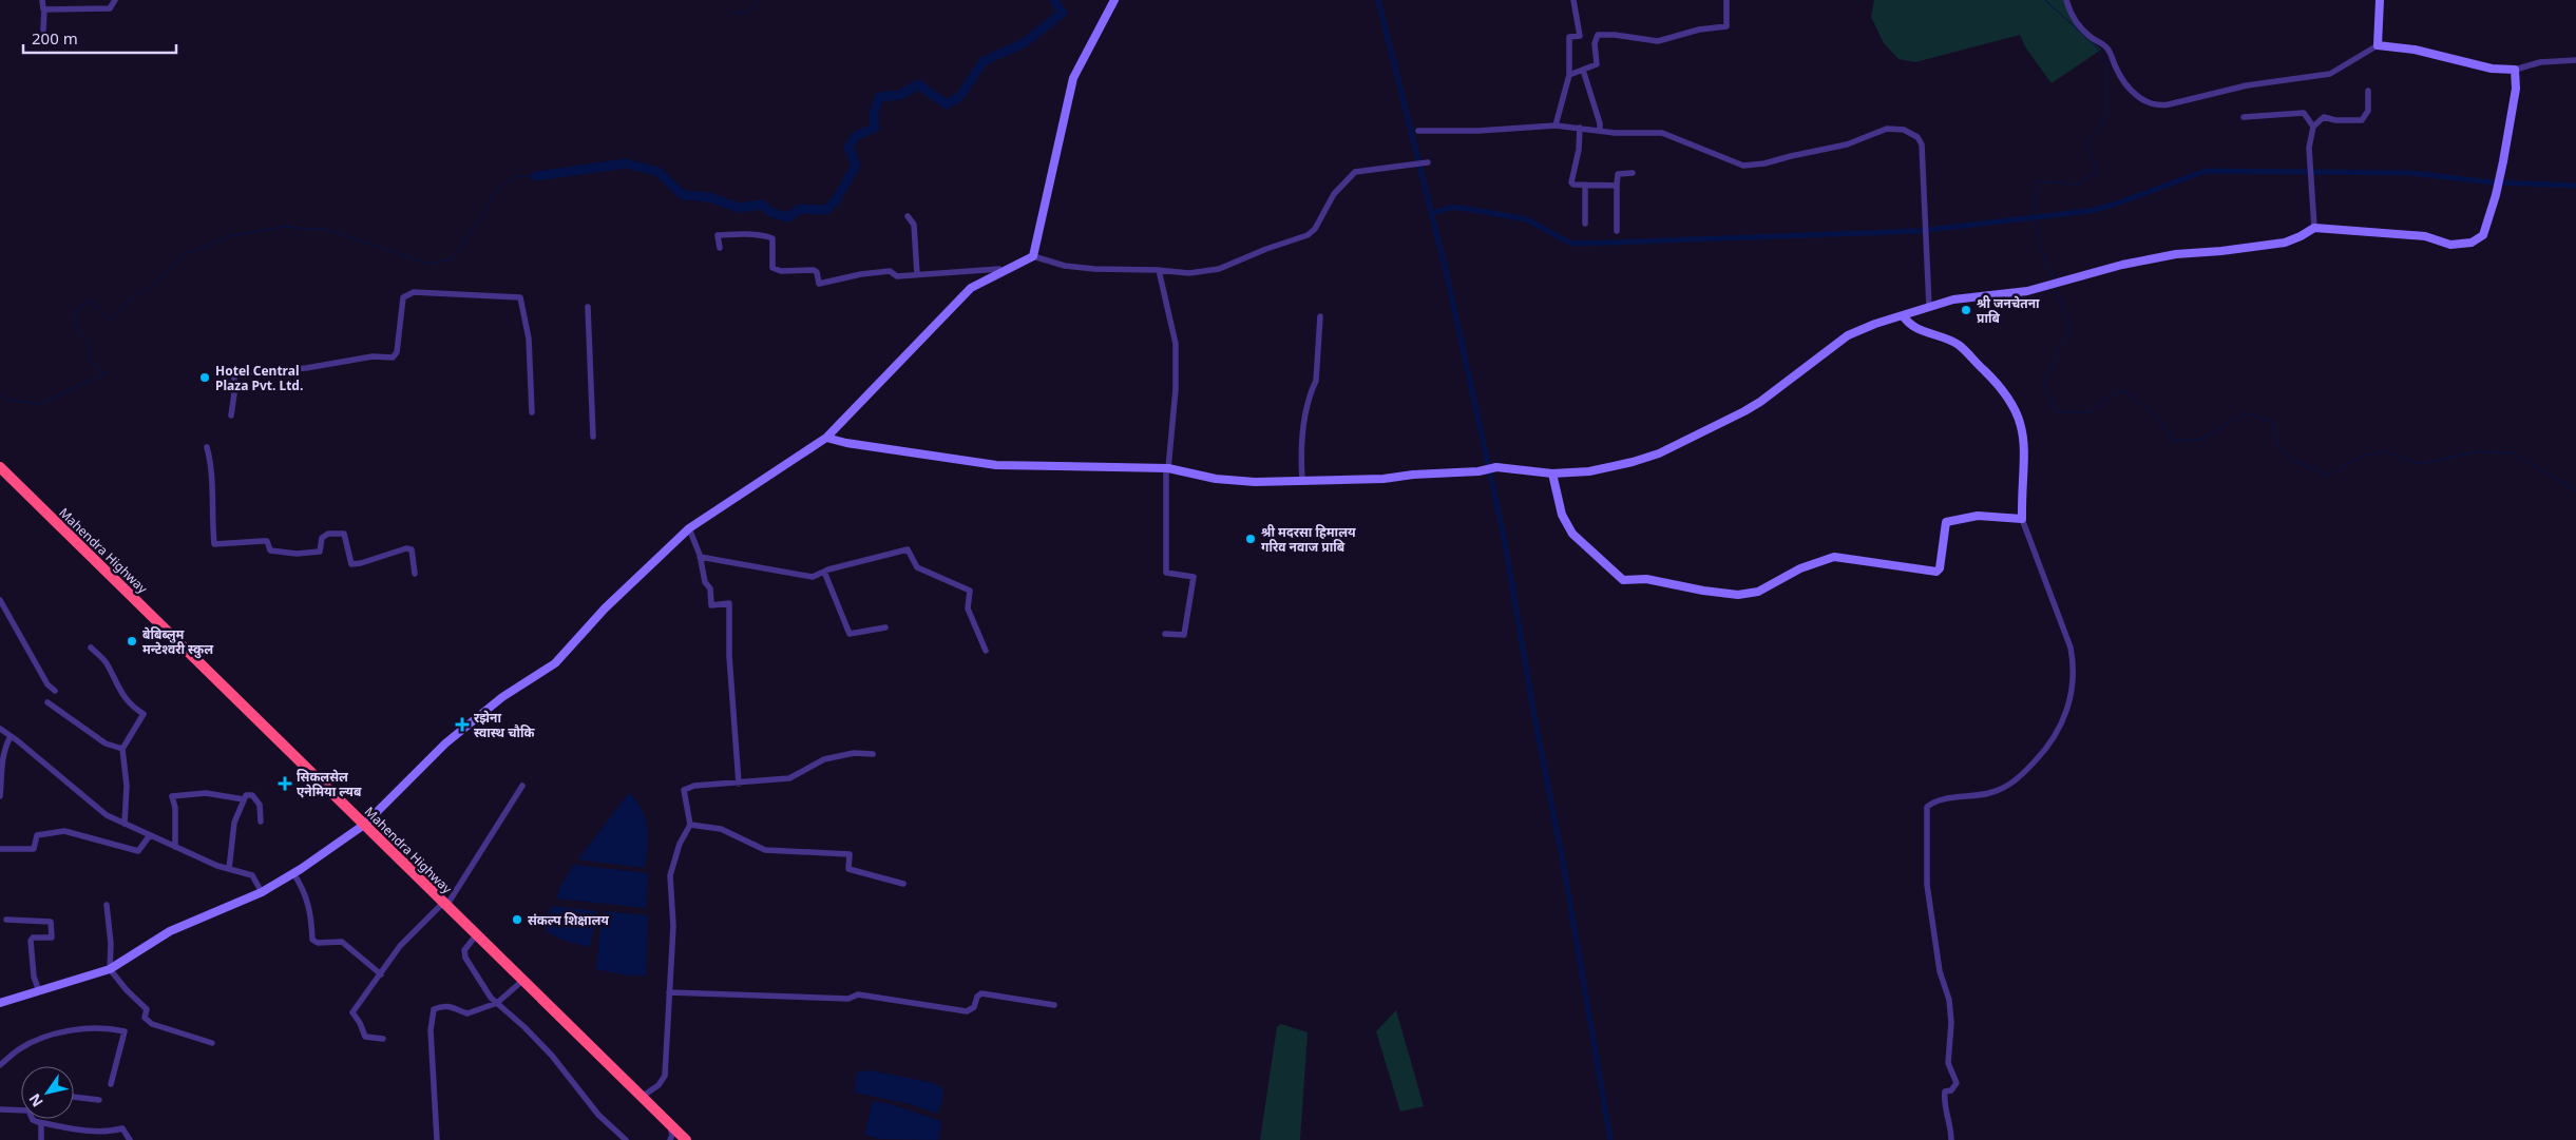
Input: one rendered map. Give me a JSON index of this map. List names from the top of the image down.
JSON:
{
  "streets": {
    "highway": ["Mahendra Highway"]
  },
  "places": {
    "other": [
      "श्री जनचेतना प्राबि",
      "Hotel Central Plaza Pvt. Ltd.",
      "श्री मदरसा हिमालय गरिव नवाज प्राबि",
      "बेबिब्लुम मन्टेश्वरी स्कुल",
      "संकल्प शिक्षालय"
    ],
    "health": ["रझेना स्वास्थ चौकि", "सिकलसेल एनेमिया ल्यब"]
  },
  "scale_bar": "200 m",
  "north": "bottom left"
}
